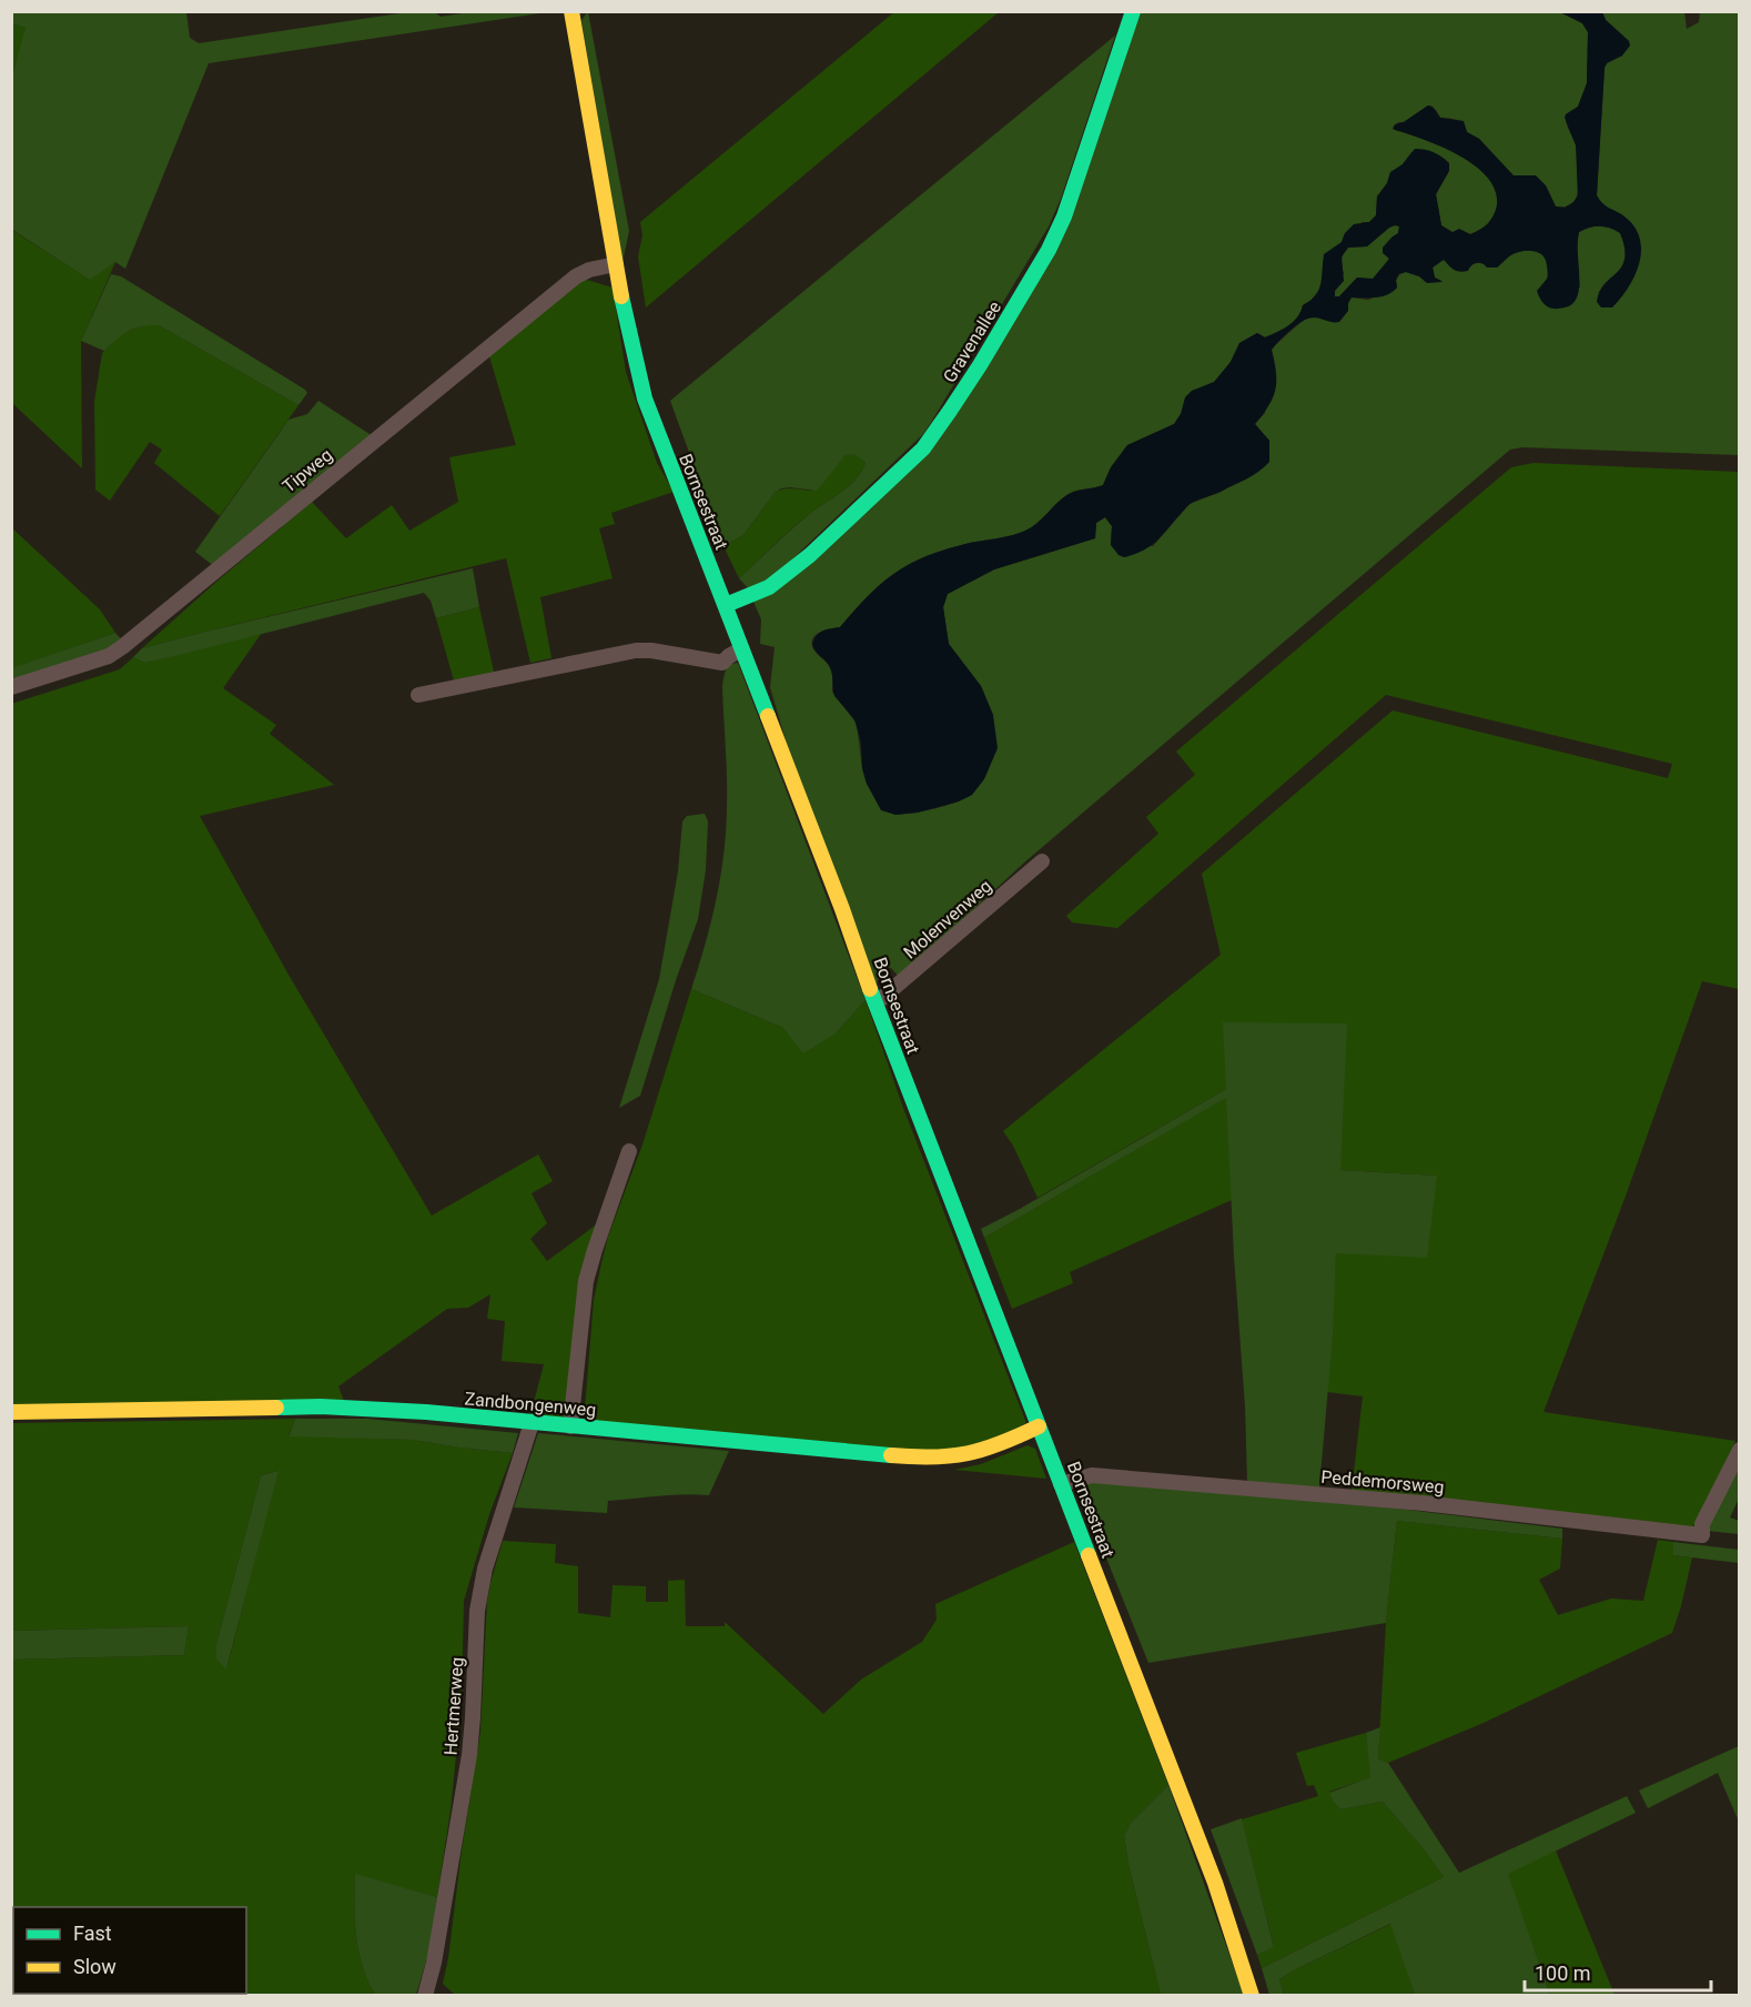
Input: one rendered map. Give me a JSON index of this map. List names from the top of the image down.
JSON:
{
  "streets": {
    "street": [
      "Gravenallee",
      "Tipweg",
      "Bornsestraat",
      "Molenvenweg",
      "Zandbongenweg",
      "Peddemorsweg",
      "Hertmerweg"
    ]
  },
  "crossings": [
    ["Gravenallee", "Bornsestraat"],
    ["Tipweg", "Bornsestraat"],
    ["Bornsestraat", "Molenvenweg"],
    ["Bornsestraat", "Zandbongenweg"],
    ["Bornsestraat", "Peddemorsweg"],
    ["Zandbongenweg", "Hertmerweg"]
  ],
  "legend": ["Fast", "Slow"],
  "scale_bar": "100 m"
}
